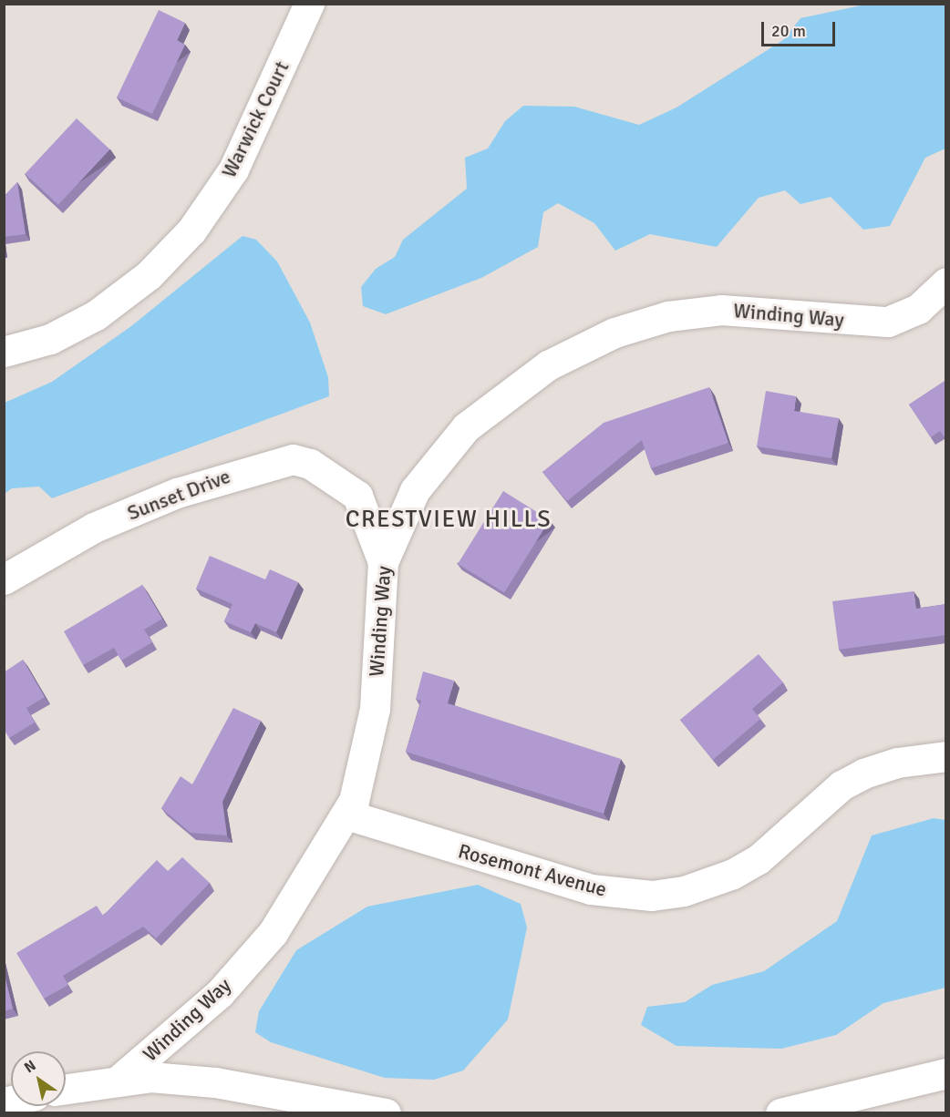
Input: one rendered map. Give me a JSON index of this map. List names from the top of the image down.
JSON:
{
  "streets": {
    "street": [
      "Warwick Court",
      "Winding Way",
      "Sunset Drive",
      "Rosemont Avenue"
    ]
  },
  "crossings": [
    ["Winding Way", "Sunset Drive"],
    ["Winding Way", "Rosemont Avenue"]
  ],
  "districts": ["CRESTVIEW HILLS"],
  "scale_bar": "20 m",
  "north": "top left"
}
